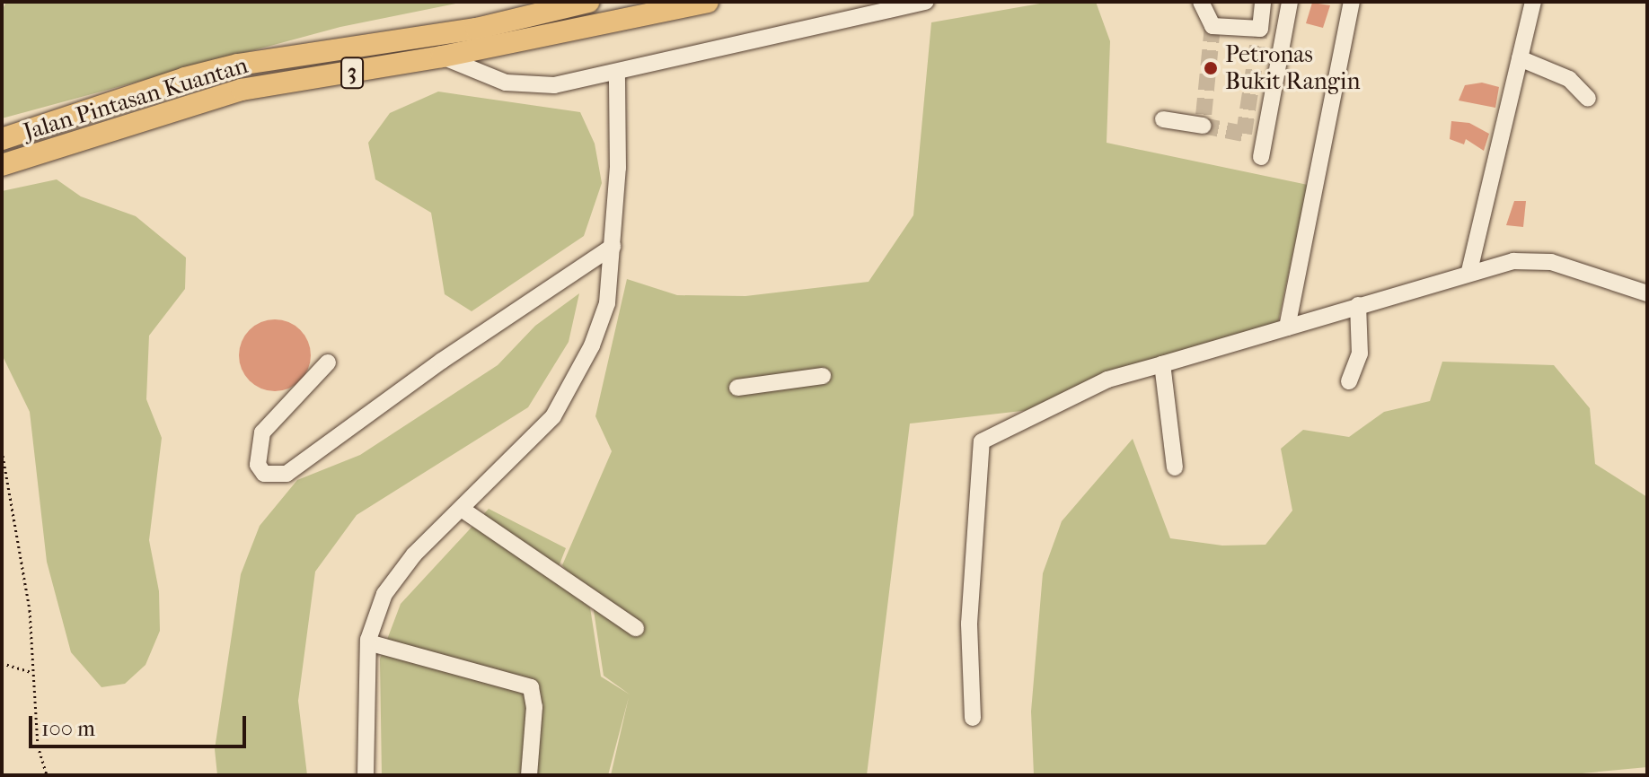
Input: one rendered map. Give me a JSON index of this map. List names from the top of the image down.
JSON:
{
  "streets": {
    "highway": ["3", "Jalan Pintasan Kuantan"]
  },
  "places": ["Petronas Bukit Rangin"],
  "scale_bar": "100 m"
}
